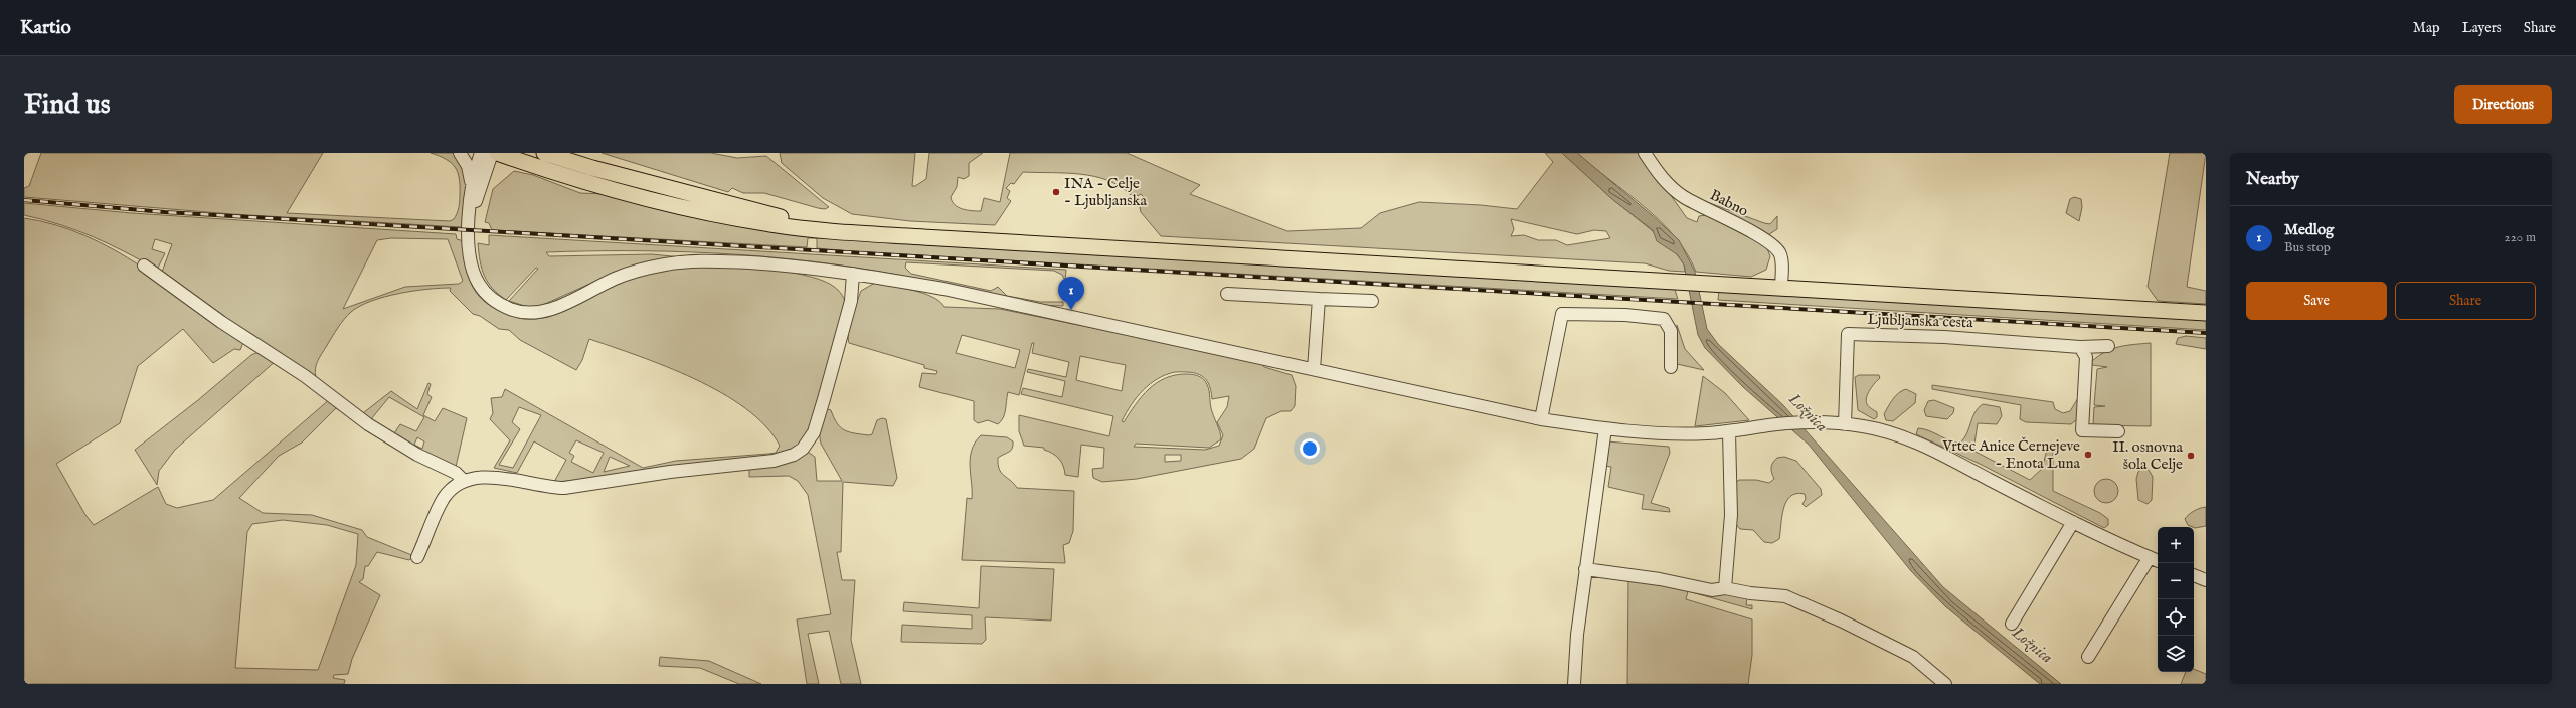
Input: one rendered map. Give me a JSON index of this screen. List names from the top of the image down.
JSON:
{
  "streets": {
    "street": ["Babno", "Ljubljanska cesta"]
  },
  "water": ["Ložnica"],
  "places": ["INA - Celje - Ljubljanska", "Vrtec Anice Černejeve - Enota Luna", "II. osnovna šola Celje"],
  "page": {
    "header": "Kartio",
    "nav": ["Map", "Layers", "Share"],
    "buttons": [
      "Directions",
      ["Save", "Share"]
    ],
    "title": "Find us",
    "heading": "Nearby",
    "list": [
      {
        "mark": "1",
        "name": "Medlog",
        "note": "Bus stop",
        "value": "220 m"
      }
    ],
    "pins": "1",
    "map_buttons": ["+", "−"]
  }
}
